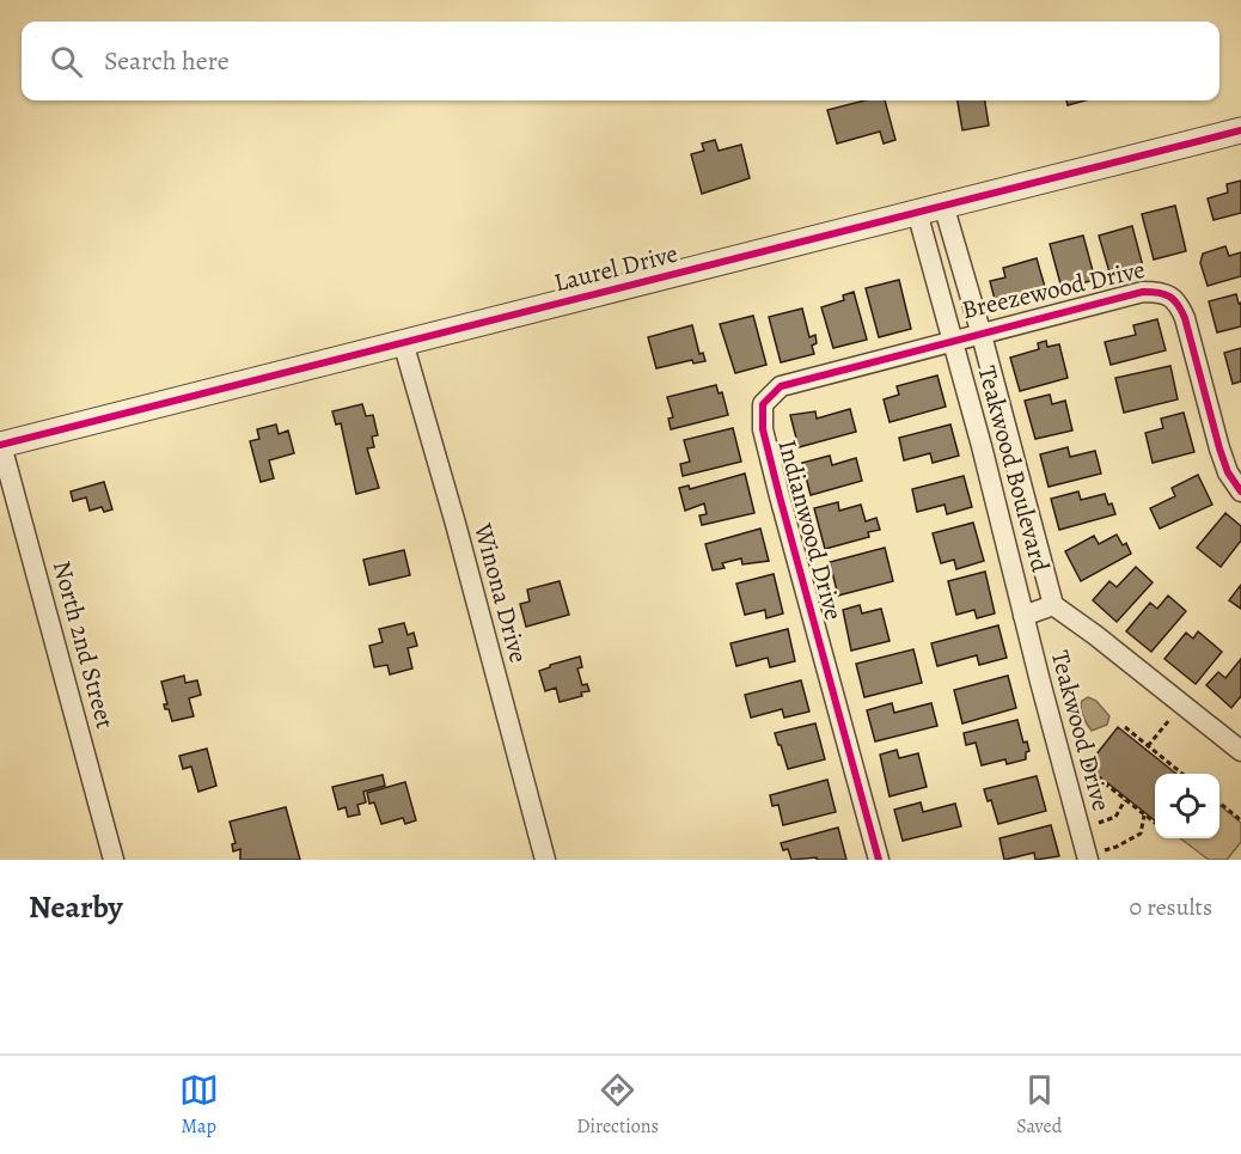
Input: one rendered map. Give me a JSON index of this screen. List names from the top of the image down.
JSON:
{
  "streets": {
    "street": [
      "Laurel Drive",
      "Breezewood Drive",
      "Teakwood Boulevard",
      "Indianwood Drive",
      "Winona Drive",
      "North 2nd Street",
      "Teakwood Drive"
    ]
  },
  "crossings": [
    ["Laurel Drive", "Teakwood Boulevard"],
    ["Laurel Drive", "Winona Drive"],
    ["Laurel Drive", "North 2nd Street"],
    ["Breezewood Drive", "Teakwood Boulevard"],
    ["Breezewood Drive", "Indianwood Drive"],
    ["Teakwood Boulevard", "Indianwood Drive"],
    ["Teakwood Boulevard", "Teakwood Drive"]
  ],
  "page": {
    "search": "Search here",
    "heading": ["Nearby", "0 results"],
    "nav": ["Map", "Directions", "Saved"]
  }
}
